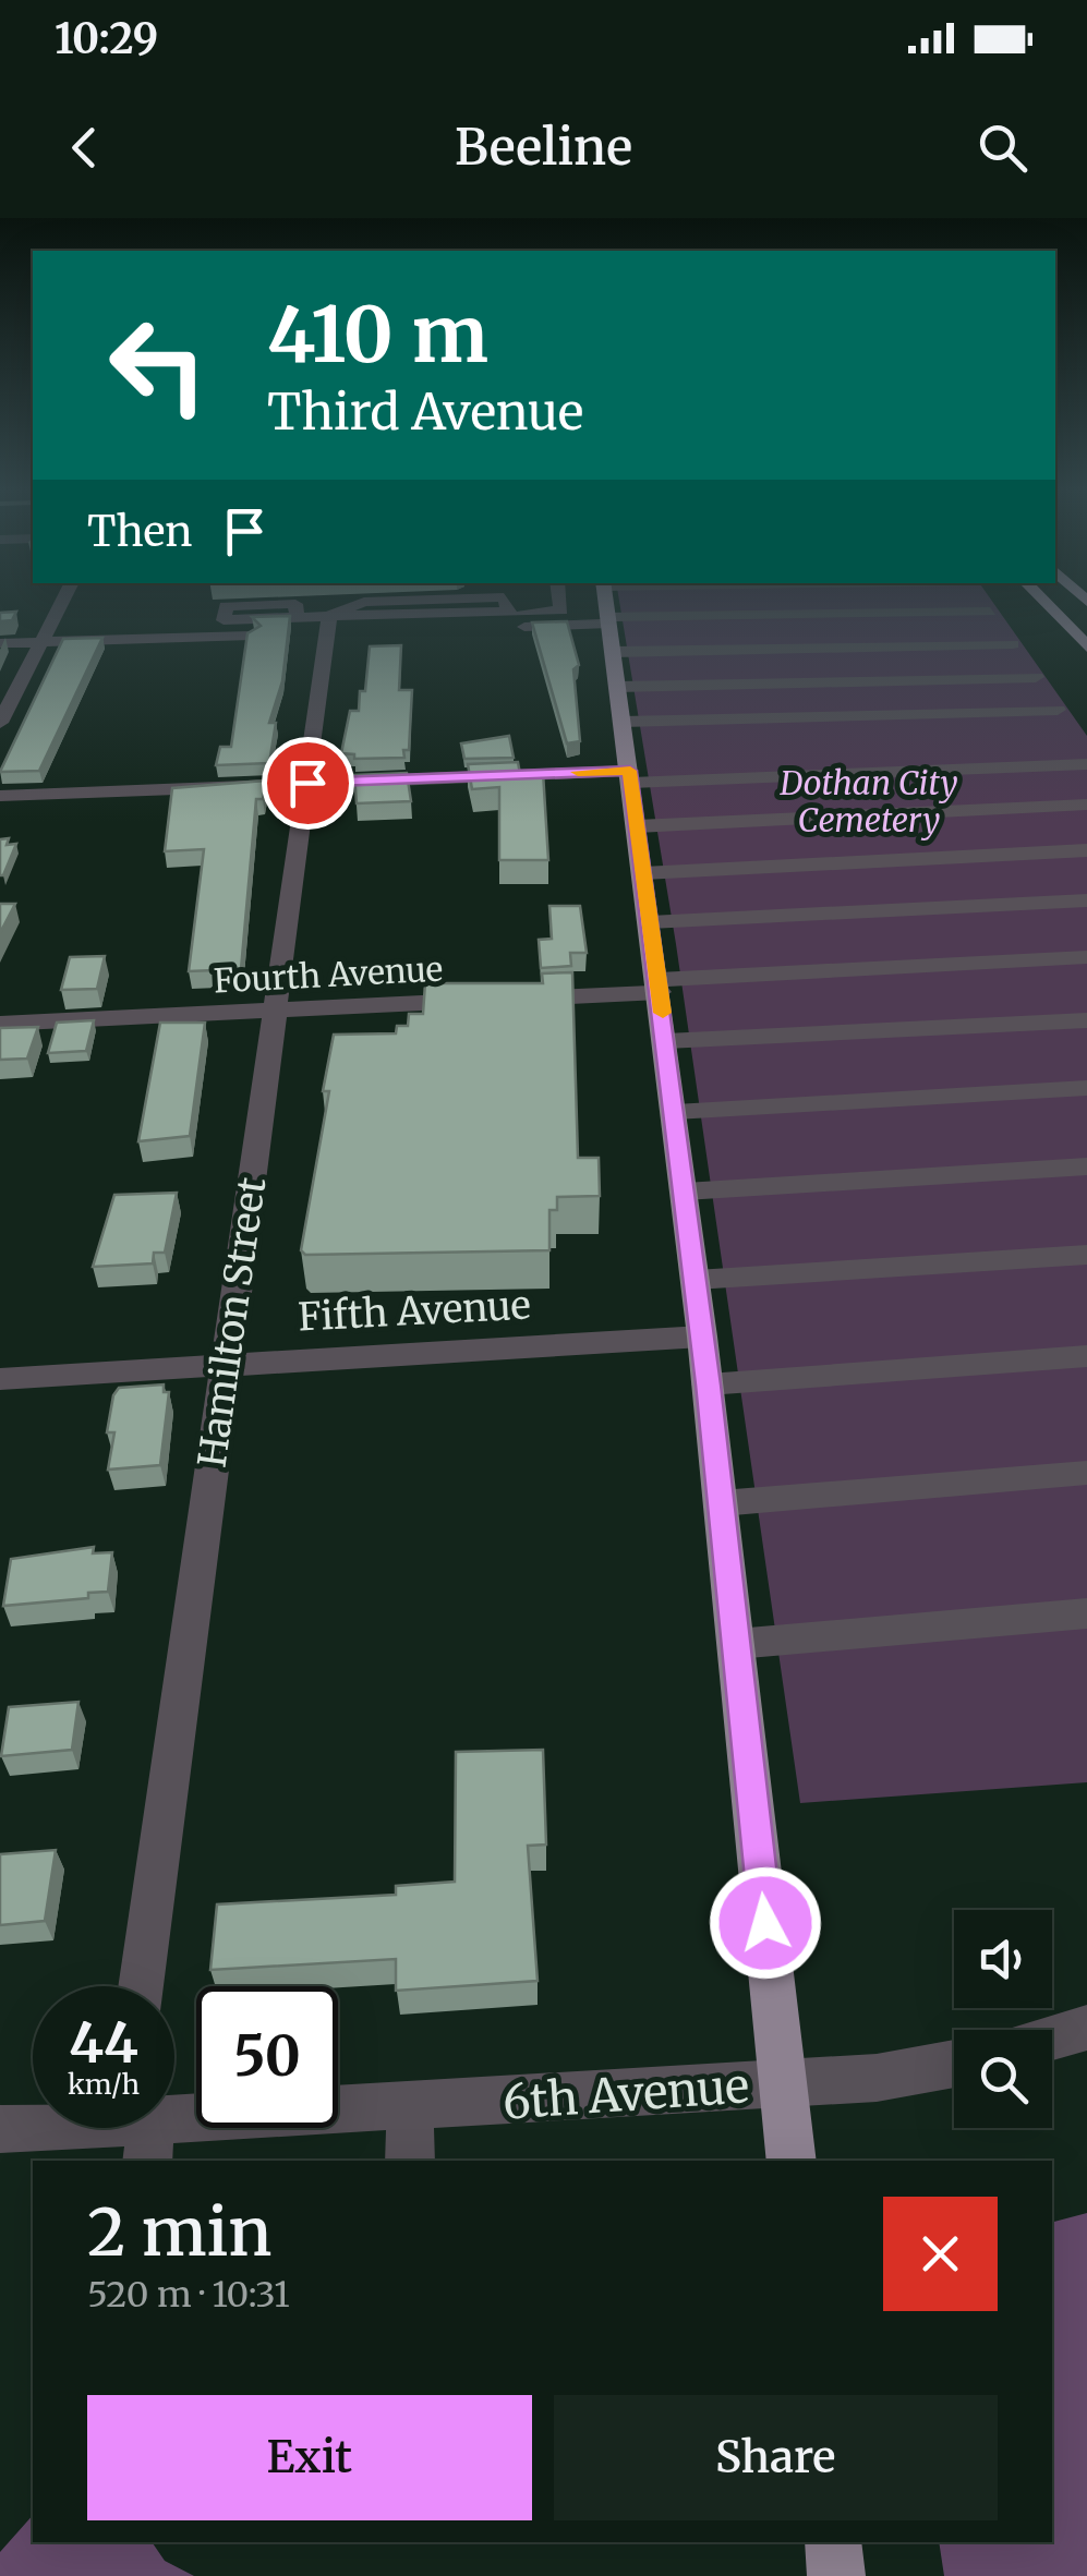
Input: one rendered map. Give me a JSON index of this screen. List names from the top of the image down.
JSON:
{
  "streets": {
    "street": [
      "Fourth Avenue",
      "Fifth Avenue",
      "Hamilton Street",
      "6th Avenue"
    ]
  },
  "crossings": [
    ["Fourth Avenue", "Hamilton Street"],
    ["Fifth Avenue", "Hamilton Street"]
  ],
  "parks": ["Dothan City Cemetery"],
  "page": {
    "status": "10:29",
    "header": "Beeline",
    "turn": ["410 m", "Third Avenue"],
    "then": "Then",
    "speed": "44 km/h",
    "limit": "50",
    "heading": ["2 min", "520 m · 10:31"],
    "buttons": ["Exit", "Share"]
  }
}
